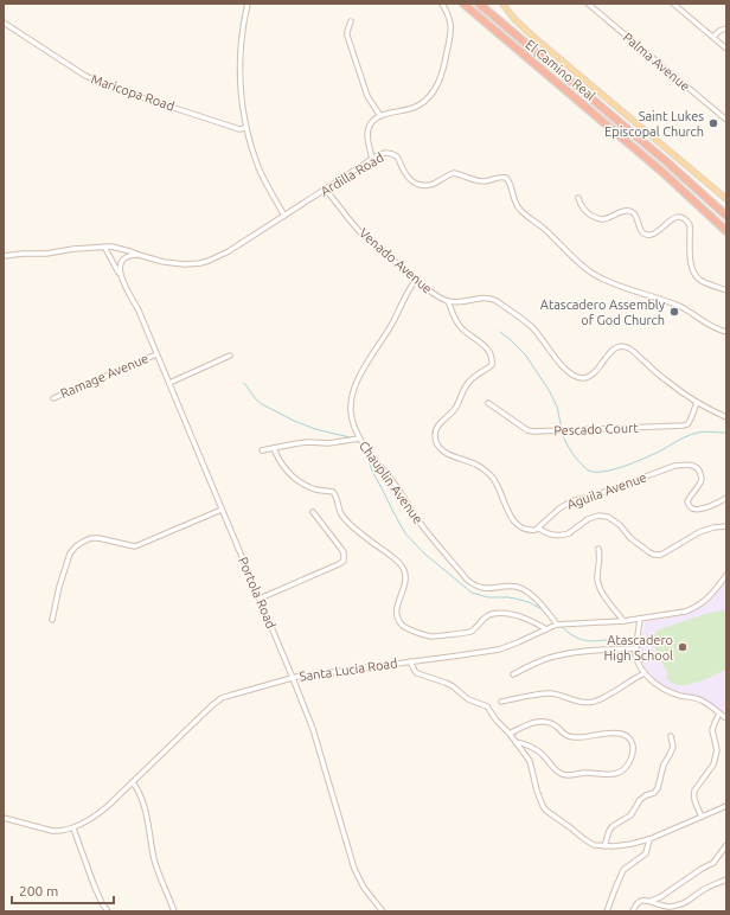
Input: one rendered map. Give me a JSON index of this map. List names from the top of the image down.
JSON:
{
  "streets": {
    "highway": ["El Camino Real"],
    "street": [
      "Palma Avenue",
      "Maricopa Road",
      "Ardilla Road",
      "Venado Avenue",
      "Ramage Avenue",
      "Pescado Court",
      "Chauplin Avenue",
      "Aguila Avenue",
      "Portola Road",
      "Santa Lucia Road"
    ]
  },
  "crossings": [
    ["Ardilla Road", "Venado Avenue"],
    ["Ardilla Road", "Portola Road"],
    ["Venado Avenue", "Chauplin Avenue"],
    ["Ramage Avenue", "Portola Road"],
    ["Chauplin Avenue", "Santa Lucia Road"],
    ["Portola Road", "Santa Lucia Road"]
  ],
  "places": ["Saint Lukes Episcopal Church", "Atascadero Assembly of God Church", "Atascadero High School"],
  "scale_bar": "200 m"
}
